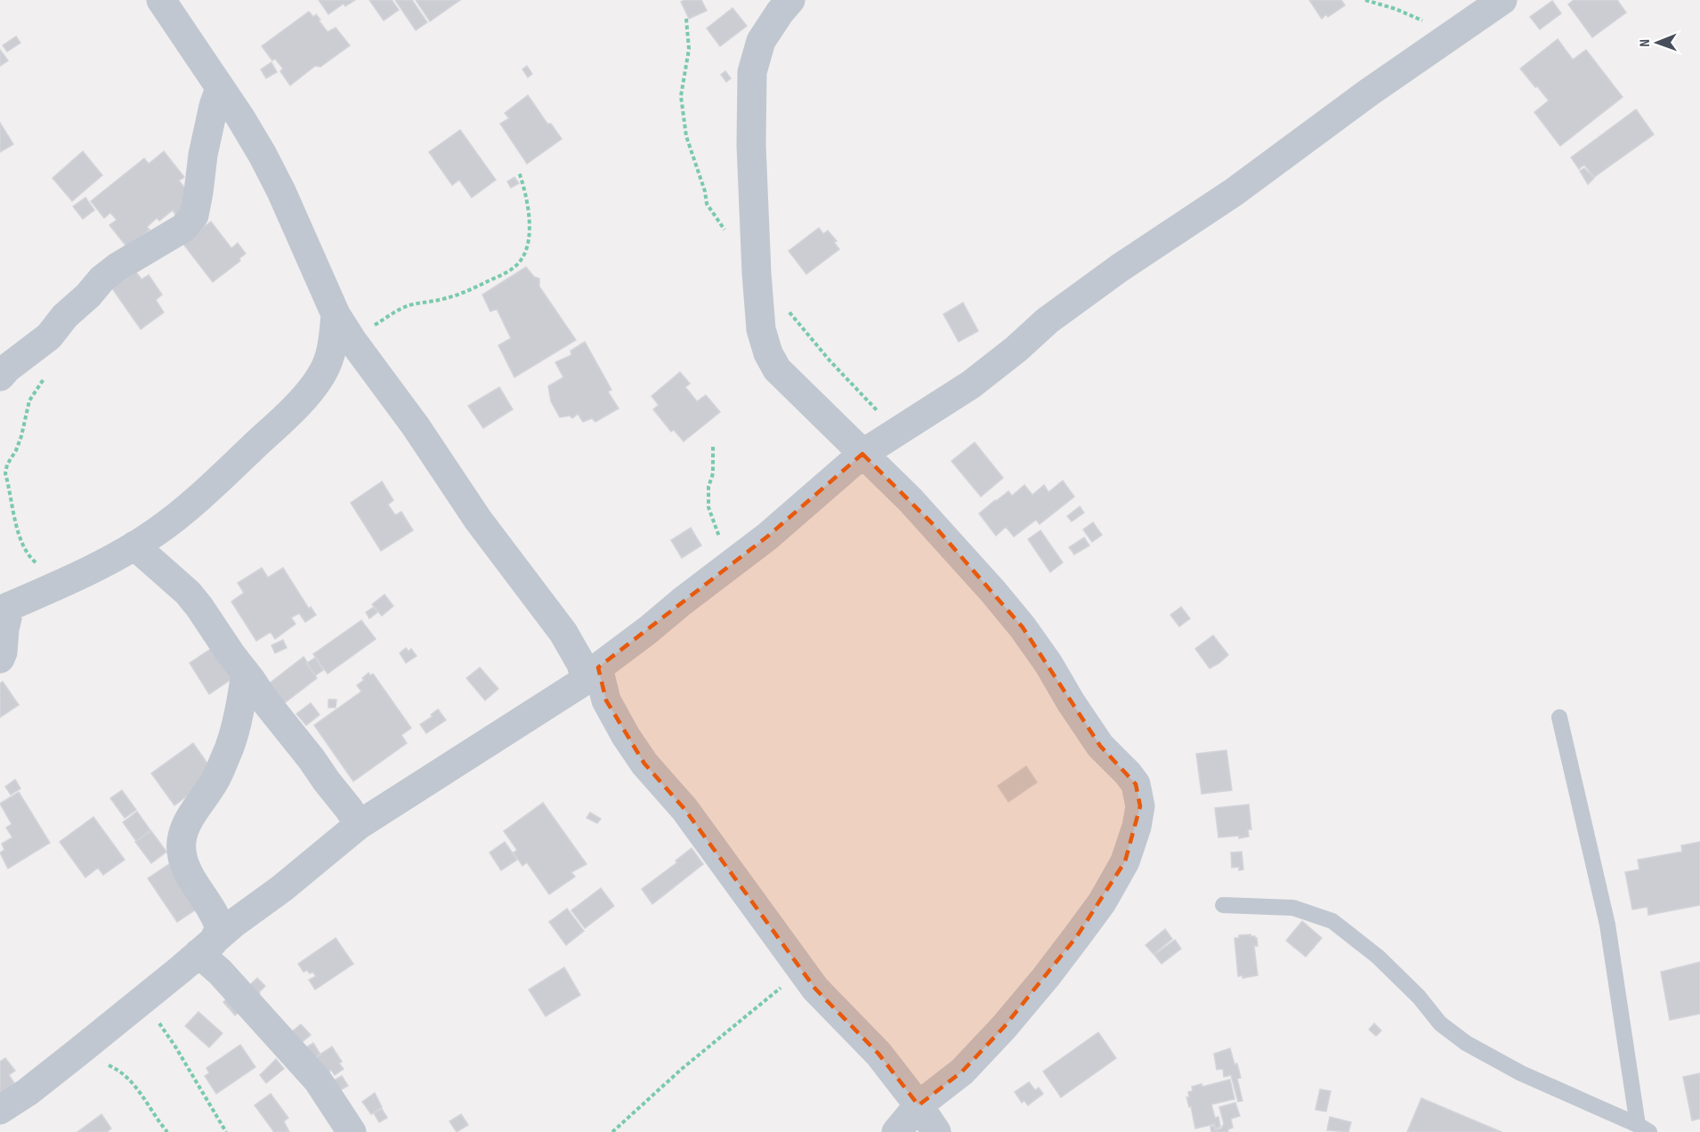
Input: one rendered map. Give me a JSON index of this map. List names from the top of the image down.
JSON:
{
  "north": "left"
}
